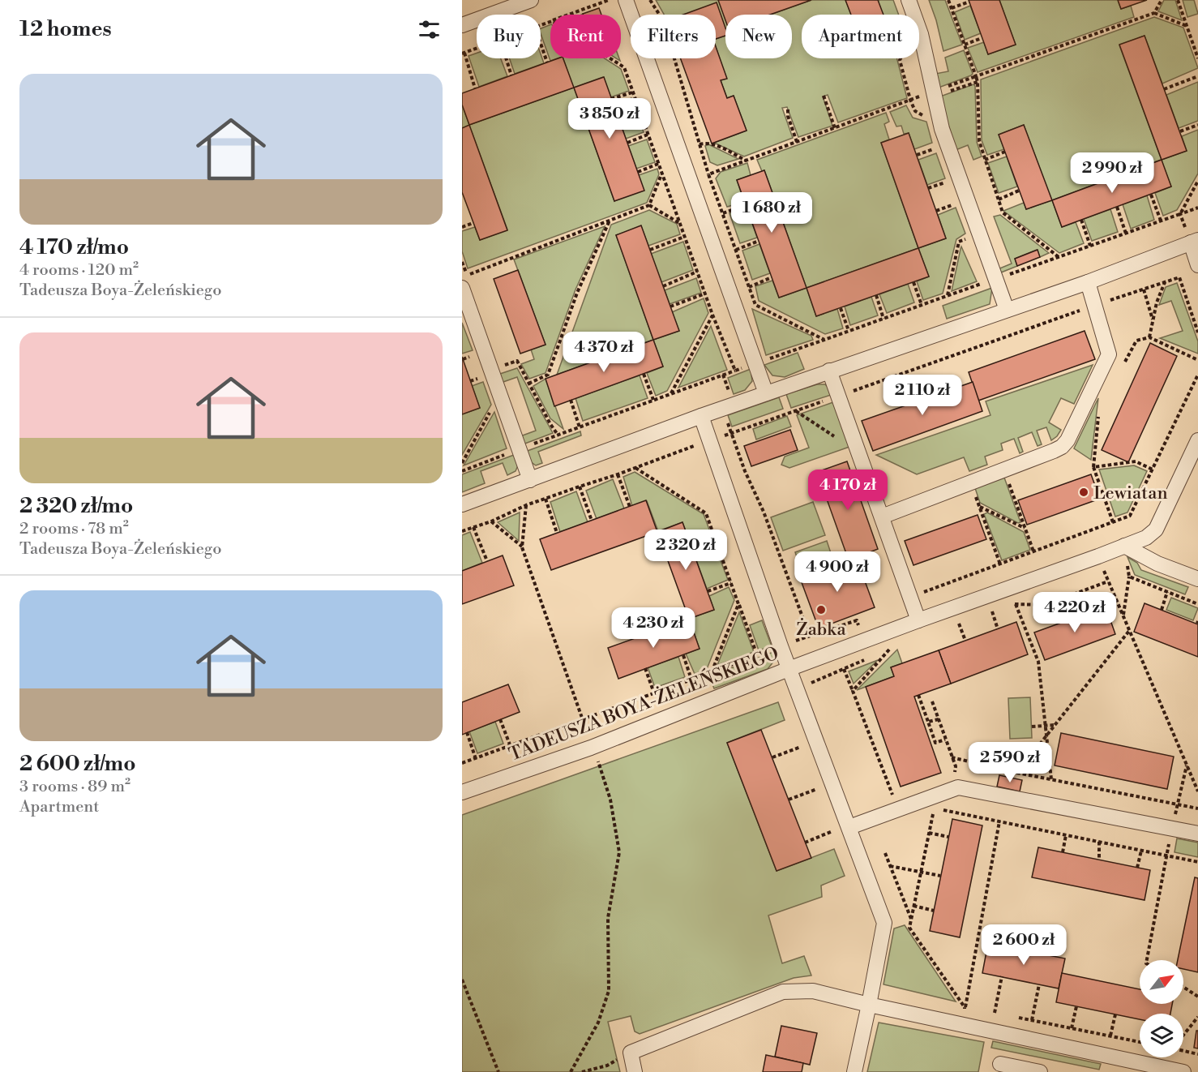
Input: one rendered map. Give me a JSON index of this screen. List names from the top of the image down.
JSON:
{
  "streets": {
    "street": ["TADEUSZA BOYA-ŻELEŃSKIEGO"]
  },
  "places": ["Lewiatan", "Żabka"],
  "north": "top right",
  "page": {
    "heading": "12 homes",
    "chip": [
      "Buy",
      "Rent",
      "Filters",
      "New",
      "Apartment"
    ],
    "list": [
      {
        "name": "4 170 zł/mo",
        "note": "4 rooms · 120 m² · Tadeusza Boya-Żeleńskiego"
      },
      {
        "name": "2 320 zł/mo",
        "note": "2 rooms · 78 m² · Tadeusza Boya-Żeleńskiego"
      },
      {
        "name": "2 600 zł/mo",
        "note": "3 rooms · 89 m² · Apartment"
      }
    ],
    "price": [
      "3 850 zł",
      "2 990 zł",
      "1 680 zł",
      "4 370 zł",
      "2 110 zł",
      "4 170 zł",
      "2 320 zł",
      "4 900 zł",
      "4 220 zł",
      "4 230 zł",
      "2 590 zł",
      "2 600 zł"
    ]
  }
}
